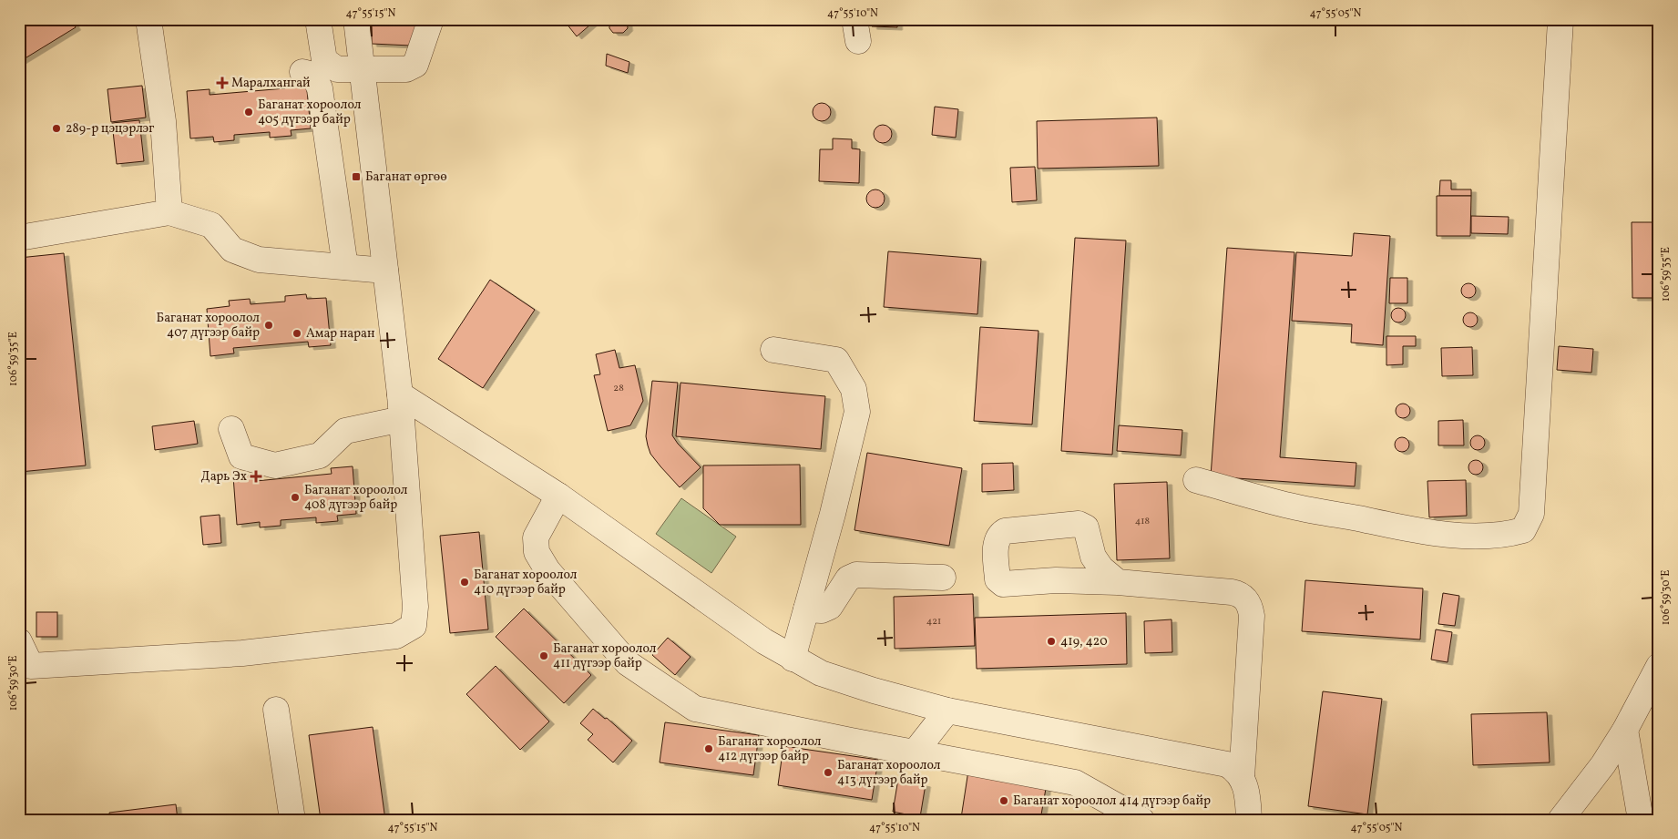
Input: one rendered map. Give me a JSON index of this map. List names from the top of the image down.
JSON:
{
  "places": {
    "health": ["Маралхангай", "Дарь Эх"],
    "other": [
      "Баганат хороолол 405 дүгээр байр",
      "289-р цэцэрлэг",
      "Баганат хороолол 407 дүгээр байр",
      "Амар наран",
      "Баганат хороолол 408 дүгээр байр",
      "Баганат хороолол 410 дүгээр байр",
      "419, 420",
      "Баганат хороолол 411 дүгээр байр",
      "Баганат хороолол 412 дүгээр байр",
      "Баганат хороолол 413 дүгээр байр",
      "Баганат хороолол 414 дүгээр байр"
    ],
    "transit": ["Баганат өргөө"]
  },
  "house_numbers": ["28", "418", "421"],
  "coordinates": [
    "47°55'15\"N",
    "47°55'10\"N",
    "47°55'05\"N",
    "106°59'35\"E",
    "106°59'30\"E"
  ]
}
